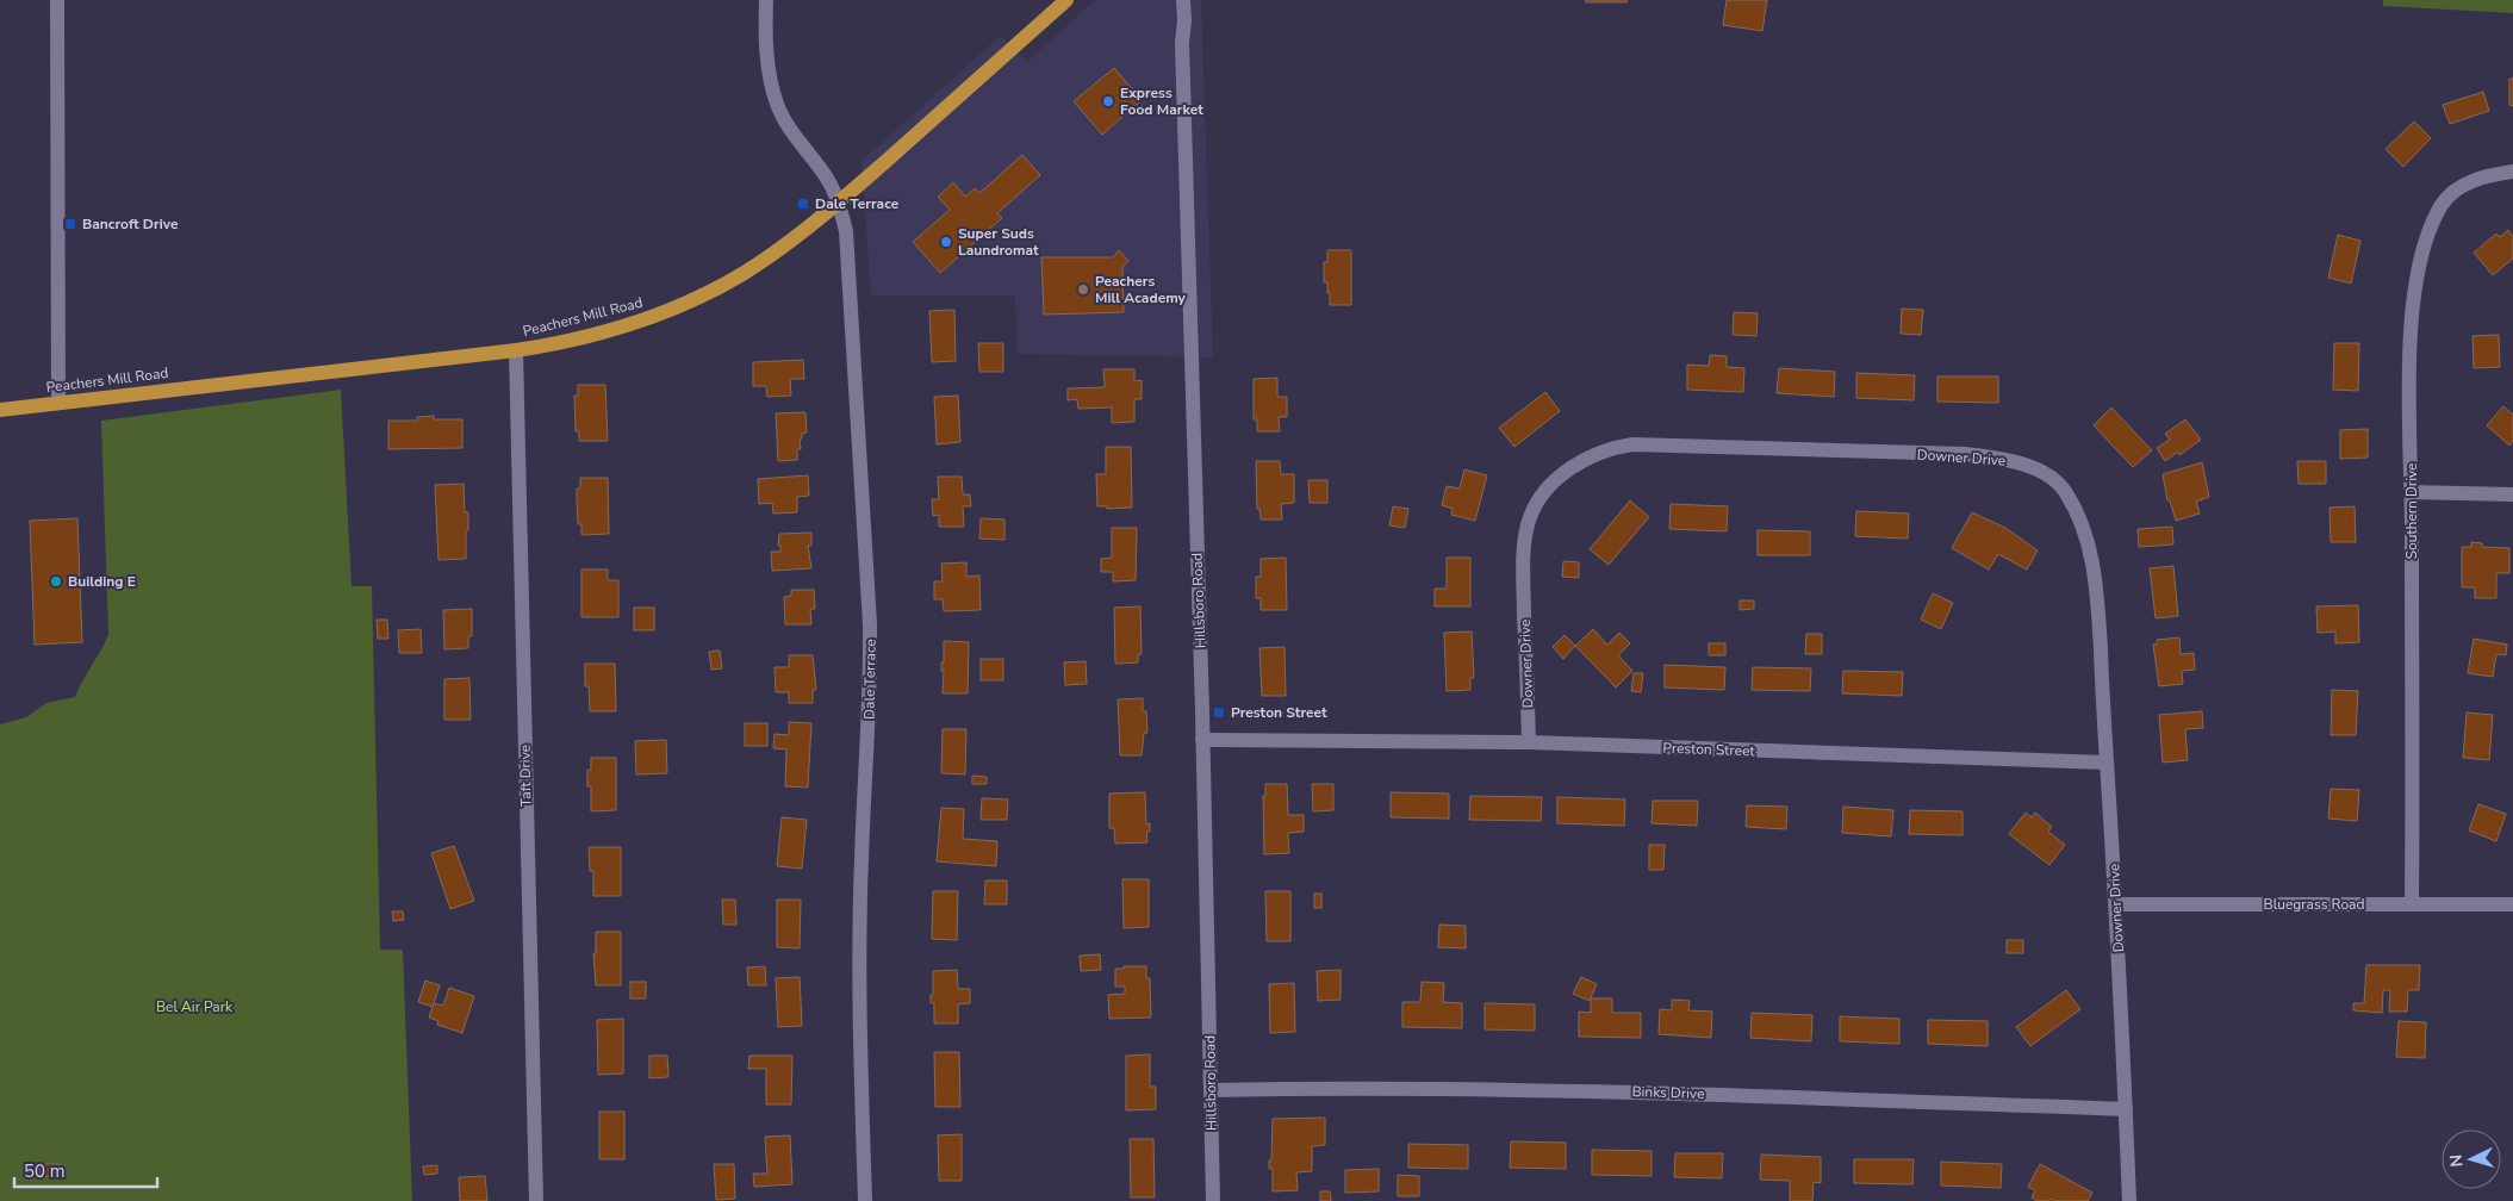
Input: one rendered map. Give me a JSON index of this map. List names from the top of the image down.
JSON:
{
  "streets": {
    "main road": ["Peachers Mill Road"],
    "street": [
      "Downer Drive",
      "Southern Drive",
      "Hillsboro Road",
      "Dale Terrace",
      "Preston Street",
      "Taft Drive",
      "Bluegrass Road",
      "Binks Drive"
    ]
  },
  "crossings": [
    ["Peachers Mill Road", "Dale Terrace"],
    ["Peachers Mill Road", "Taft Drive"],
    ["Downer Drive", "Preston Street"],
    ["Downer Drive", "Bluegrass Road"],
    ["Downer Drive", "Binks Drive"],
    ["Southern Drive", "Bluegrass Road"],
    ["Hillsboro Road", "Preston Street"],
    ["Hillsboro Road", "Binks Drive"]
  ],
  "parks": ["Bel Air Park"],
  "places": {
    "other": [
      "Express Food Market",
      "Super Suds Laundromat",
      "Peachers Mill Academy",
      "Building E"
    ],
    "transit": ["Dale Terrace", "Bancroft Drive", "Preston Street"]
  },
  "scale_bar": "50 m",
  "north": "left"
}
